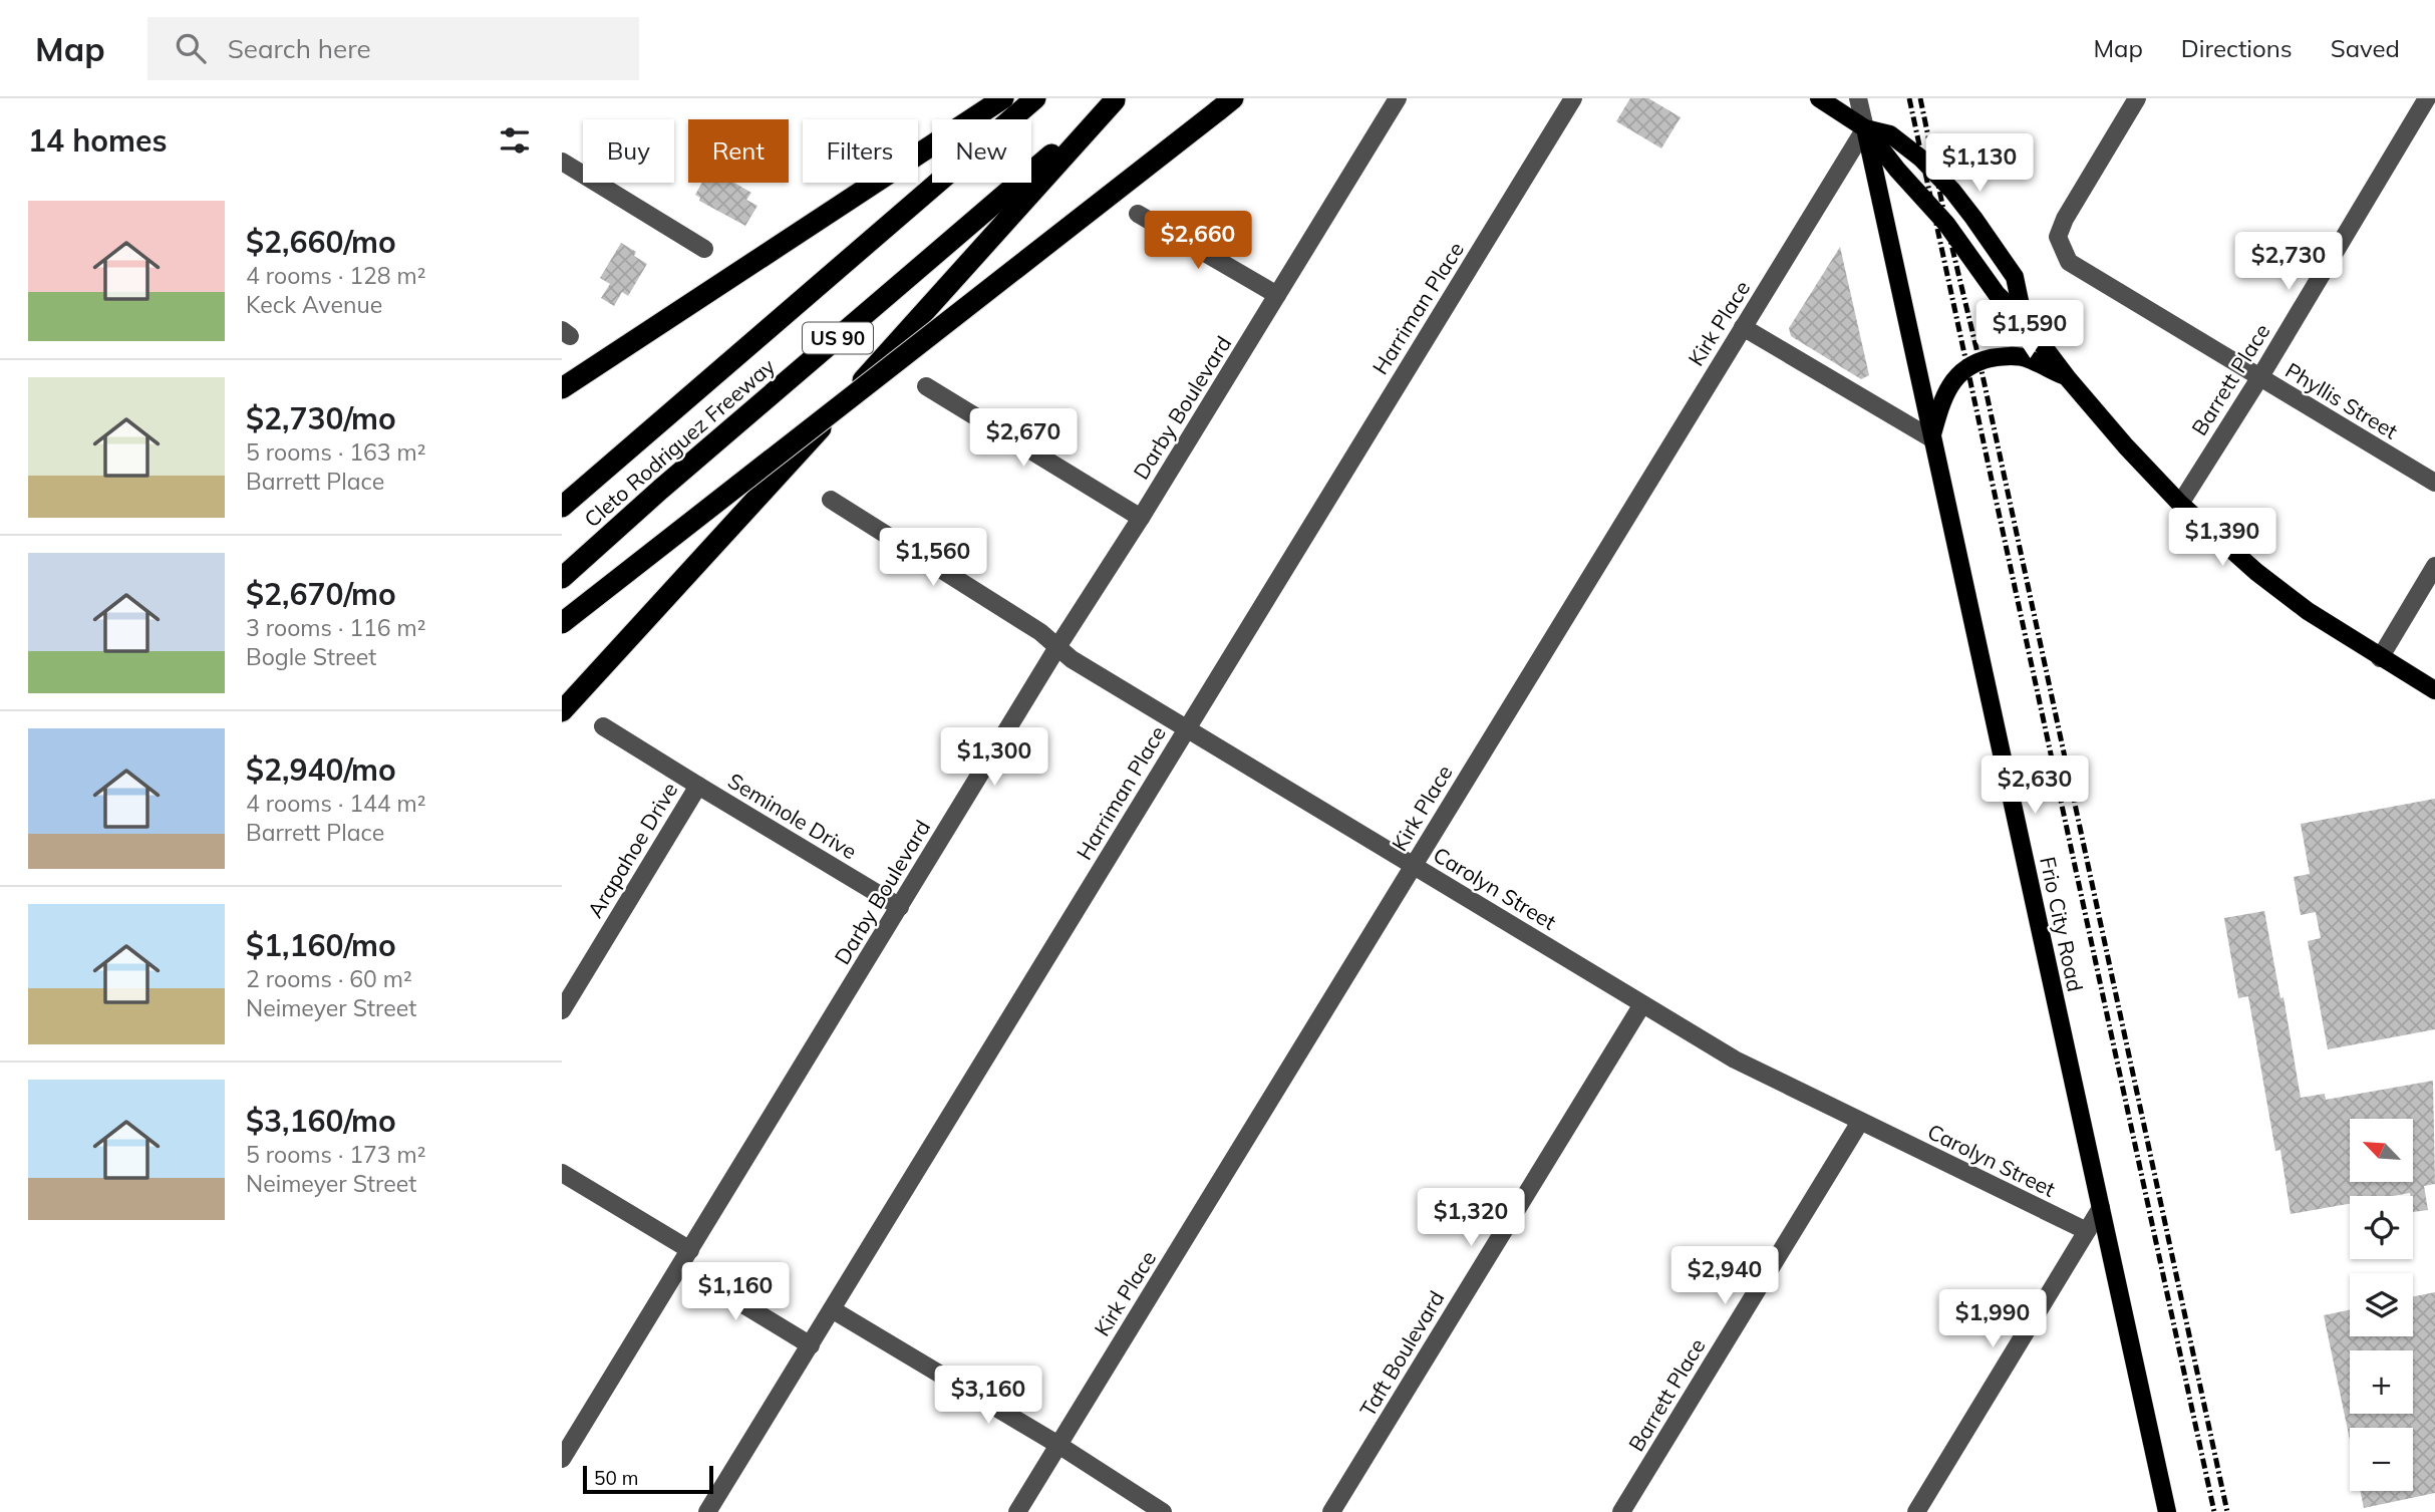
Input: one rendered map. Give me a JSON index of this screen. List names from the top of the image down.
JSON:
{
  "streets": {
    "highway": ["US 90", "Cleto Rodriguez Freeway"],
    "main road": ["Frio City Road"],
    "street": [
      "Harriman Place",
      "Kirk Place",
      "Barrett Place",
      "Phyllis Street",
      "Darby Boulevard",
      "Seminole Drive",
      "Arapahoe Drive",
      "Carolyn Street",
      "Taft Boulevard"
    ]
  },
  "crossings": [
    ["Harriman Place", "Carolyn Street"],
    ["Kirk Place", "Carolyn Street"],
    ["Kirk Place", "Frio City Road"],
    ["Barrett Place", "Phyllis Street"],
    ["Barrett Place", "Carolyn Street"],
    ["Darby Boulevard", "Seminole Drive"],
    ["Darby Boulevard", "Carolyn Street"],
    ["Seminole Drive", "Arapahoe Drive"],
    ["Carolyn Street", "Taft Boulevard"]
  ],
  "scale_bar": "50 m",
  "north": "top left",
  "page": {
    "header": "Map",
    "search": "Search here",
    "nav": ["Map", "Directions", "Saved"],
    "heading": "14 homes",
    "chip": [
      "Buy",
      "Rent",
      "Filters",
      "New"
    ],
    "price": [
      "$1,130",
      "$2,660",
      "$2,730",
      "$1,590",
      "$2,670",
      "$1,390",
      "$1,560",
      "$1,300",
      "$2,630",
      "$1,320",
      "$2,940",
      "$1,160",
      "$1,990",
      "$3,160"
    ],
    "list": [
      {
        "name": "$2,660/mo",
        "note": "4 rooms · 128 m² · Keck Avenue"
      },
      {
        "name": "$2,730/mo",
        "note": "5 rooms · 163 m² · Barrett Place"
      },
      {
        "name": "$2,670/mo",
        "note": "3 rooms · 116 m² · Bogle Street"
      },
      {
        "name": "$2,940/mo",
        "note": "4 rooms · 144 m² · Barrett Place"
      },
      {
        "name": "$1,160/mo",
        "note": "2 rooms · 60 m² · Neimeyer Street"
      },
      {
        "name": "$3,160/mo",
        "note": "5 rooms · 173 m² · Neimeyer Street"
      }
    ],
    "map_buttons": ["+", "−"],
    "scale": "50 m"
  }
}
